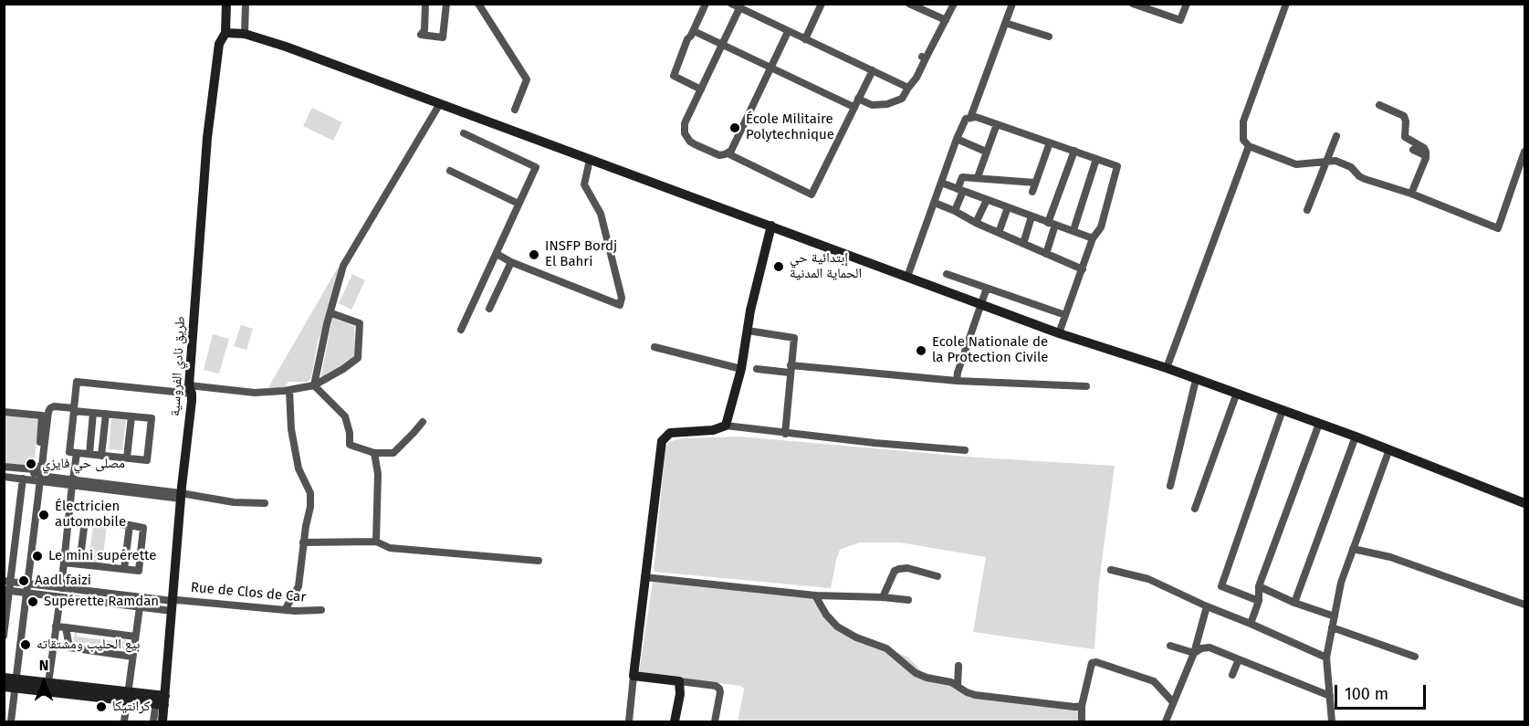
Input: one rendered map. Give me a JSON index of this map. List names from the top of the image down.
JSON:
{
  "streets": {
    "main road": ["طريق نادي الفروسية"],
    "street": ["Rue de Clos de Car"]
  },
  "crossings": [
    ["طريق نادي الفروسية", "Rue de Clos de Car"]
  ],
  "places": [
    "École Militaire Polytechnique",
    "INSFP Bordj El Bahri",
    "إبتدائية حي الحماية المدنية",
    "Ecole Nationale de la Protection Civile",
    "مصلى حي فايزي",
    "Électricien automobile",
    "Le mini supérette",
    "Aadl faizi",
    "Supérette Ramdan",
    "بيع الحليب ومشتقاته",
    "كرانتيكا"
  ],
  "scale_bar": "100 m",
  "north": "top"
}
